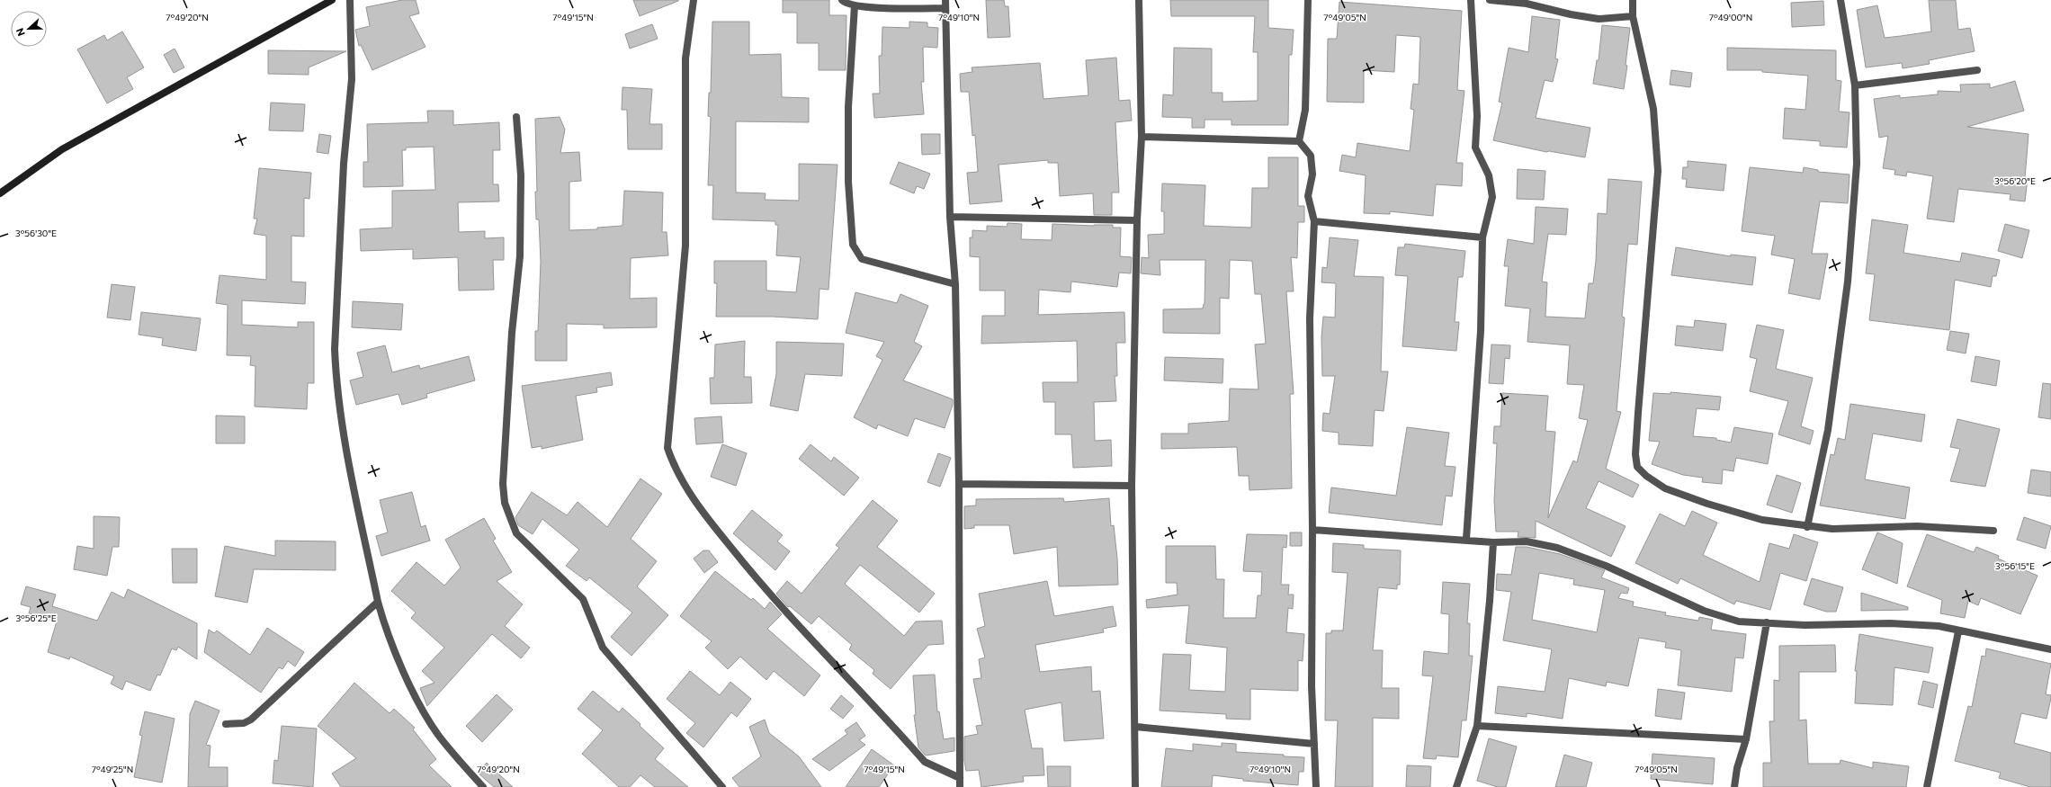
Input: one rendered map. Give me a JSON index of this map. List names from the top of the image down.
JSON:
{
  "north": "left",
  "coordinates": [
    "7°49'20\"N",
    "7°49'15\"N",
    "7°49'10\"N",
    "7°49'05\"N",
    "7°49'00\"N",
    "3°56'20\"E",
    "3°56'30\"E",
    "3°56'15\"E",
    "3°56'25\"E",
    "7°49'25\"N"
  ]
}
